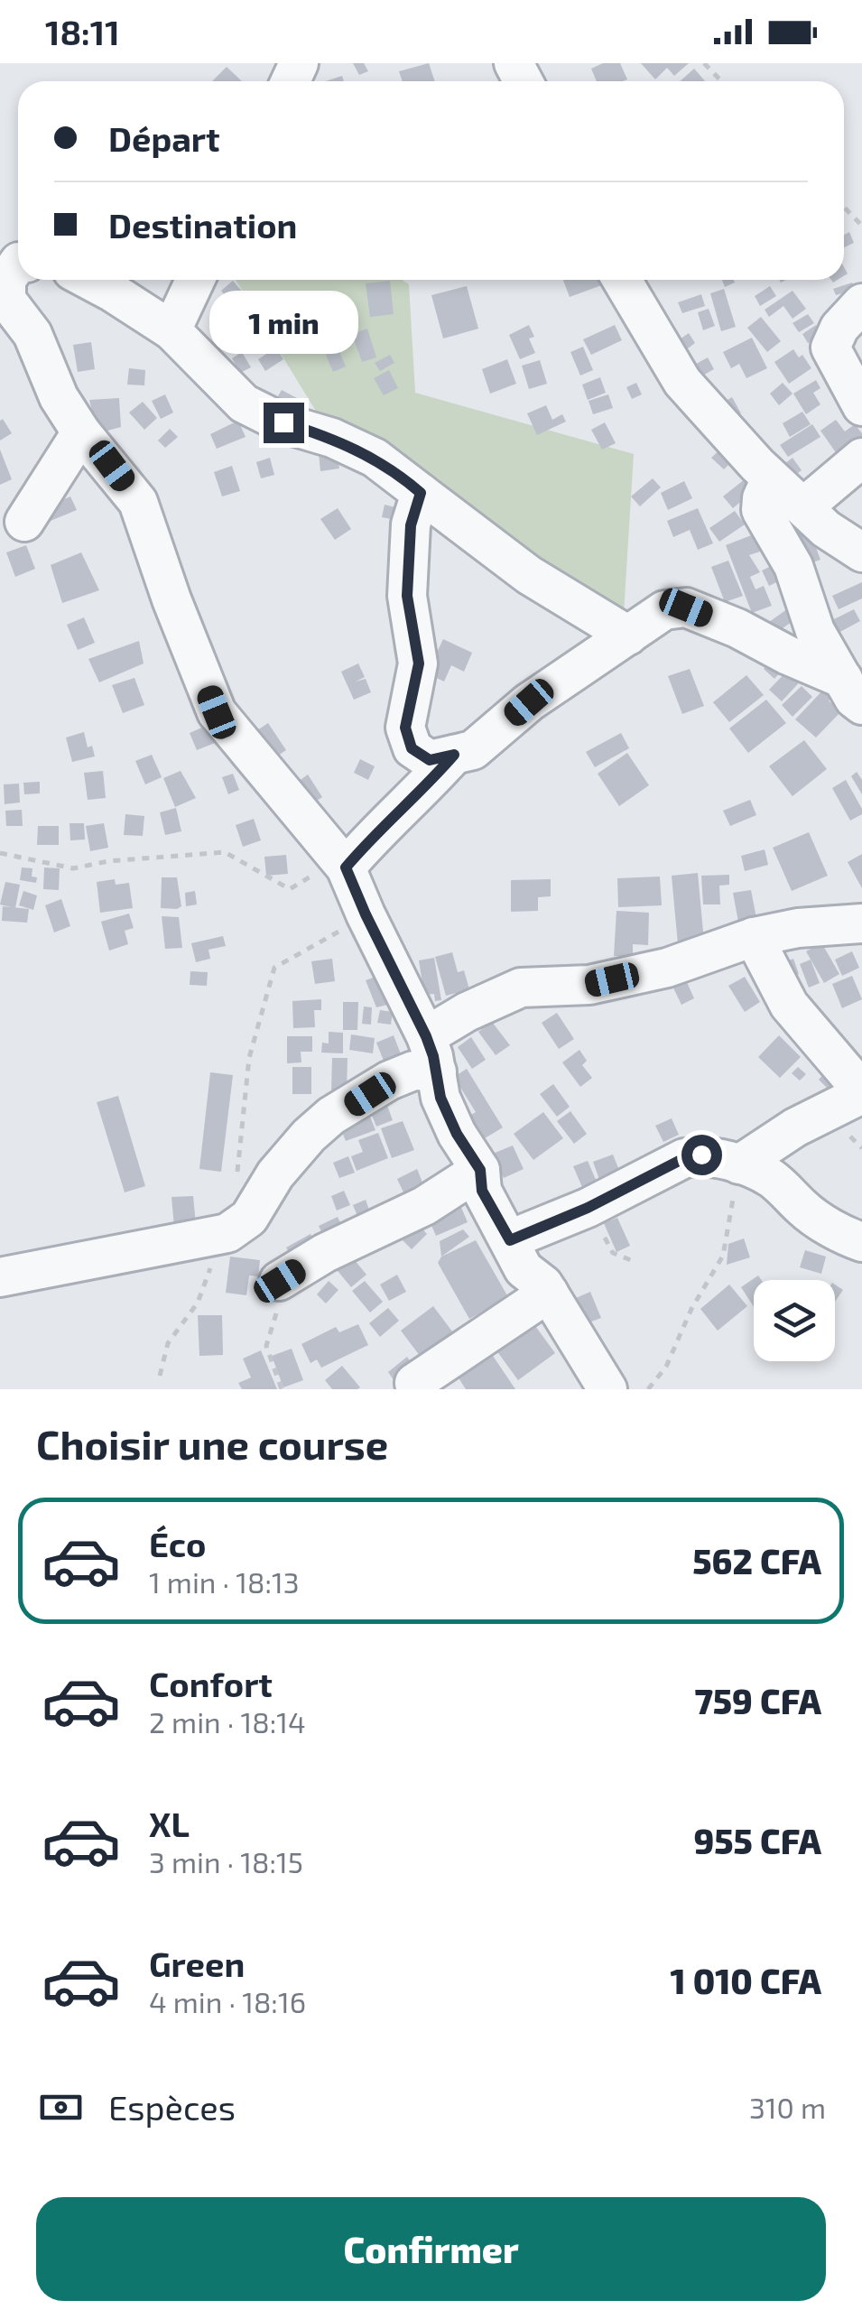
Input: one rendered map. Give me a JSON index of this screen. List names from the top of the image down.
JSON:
{
  "page": {
    "status": "18:11",
    "banner": ["Départ", "Destination"],
    "bubble": "1 min",
    "heading": "Choisir une course",
    "list": [
      {
        "name": "Éco",
        "note": "1 min · 18:13",
        "value": "562 CFA"
      },
      {
        "name": "Confort",
        "note": "2 min · 18:14",
        "value": "759 CFA"
      },
      {
        "name": "XL",
        "note": "3 min · 18:15",
        "value": "955 CFA"
      },
      {
        "name": "Green",
        "note": "4 min · 18:16",
        "value": "1 010 CFA"
      }
    ],
    "pay": ["Espèces", "310 m"],
    "buttons": "Confirmer"
  }
}
